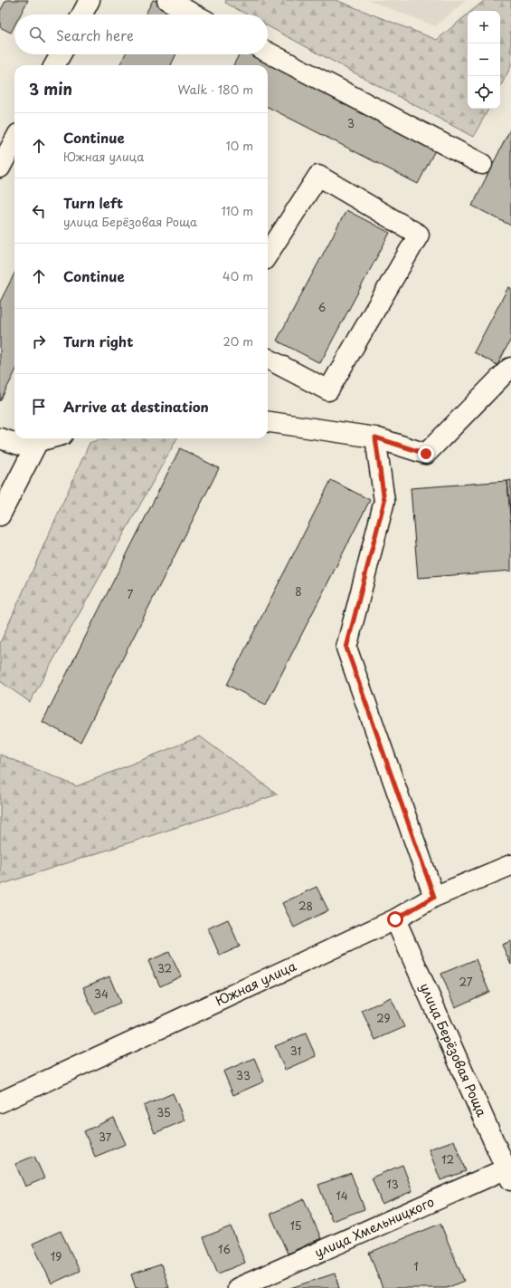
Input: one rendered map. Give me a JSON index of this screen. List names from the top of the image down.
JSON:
{
  "streets": {
    "street": ["Южная улица", "улица Берёзовая Роща", "улица Хмельницкого"]
  },
  "crossings": [
    ["Южная улица", "улица Берёзовая Роща"],
    ["улица Берёзовая Роща", "улица Хмельницкого"]
  ],
  "house_numbers": [
    "3",
    "6",
    "8",
    "7",
    "28",
    "32",
    "27",
    "34",
    "29",
    "31",
    "33",
    "35",
    "37",
    "12",
    "13",
    "14",
    "15",
    "16",
    "19",
    "1"
  ],
  "page": {
    "map_buttons": ["+", "−"],
    "search": "Search here",
    "heading": ["3 min", "Walk · 180 m"],
    "list": [
      ["Continue", "Южная улица", "10 m"],
      ["Turn left", "улица Берёзовая Роща", "110 m"],
      ["Continue", "40 m"],
      ["Turn right", "20 m"],
      "Arrive at destination"
    ]
  }
}
